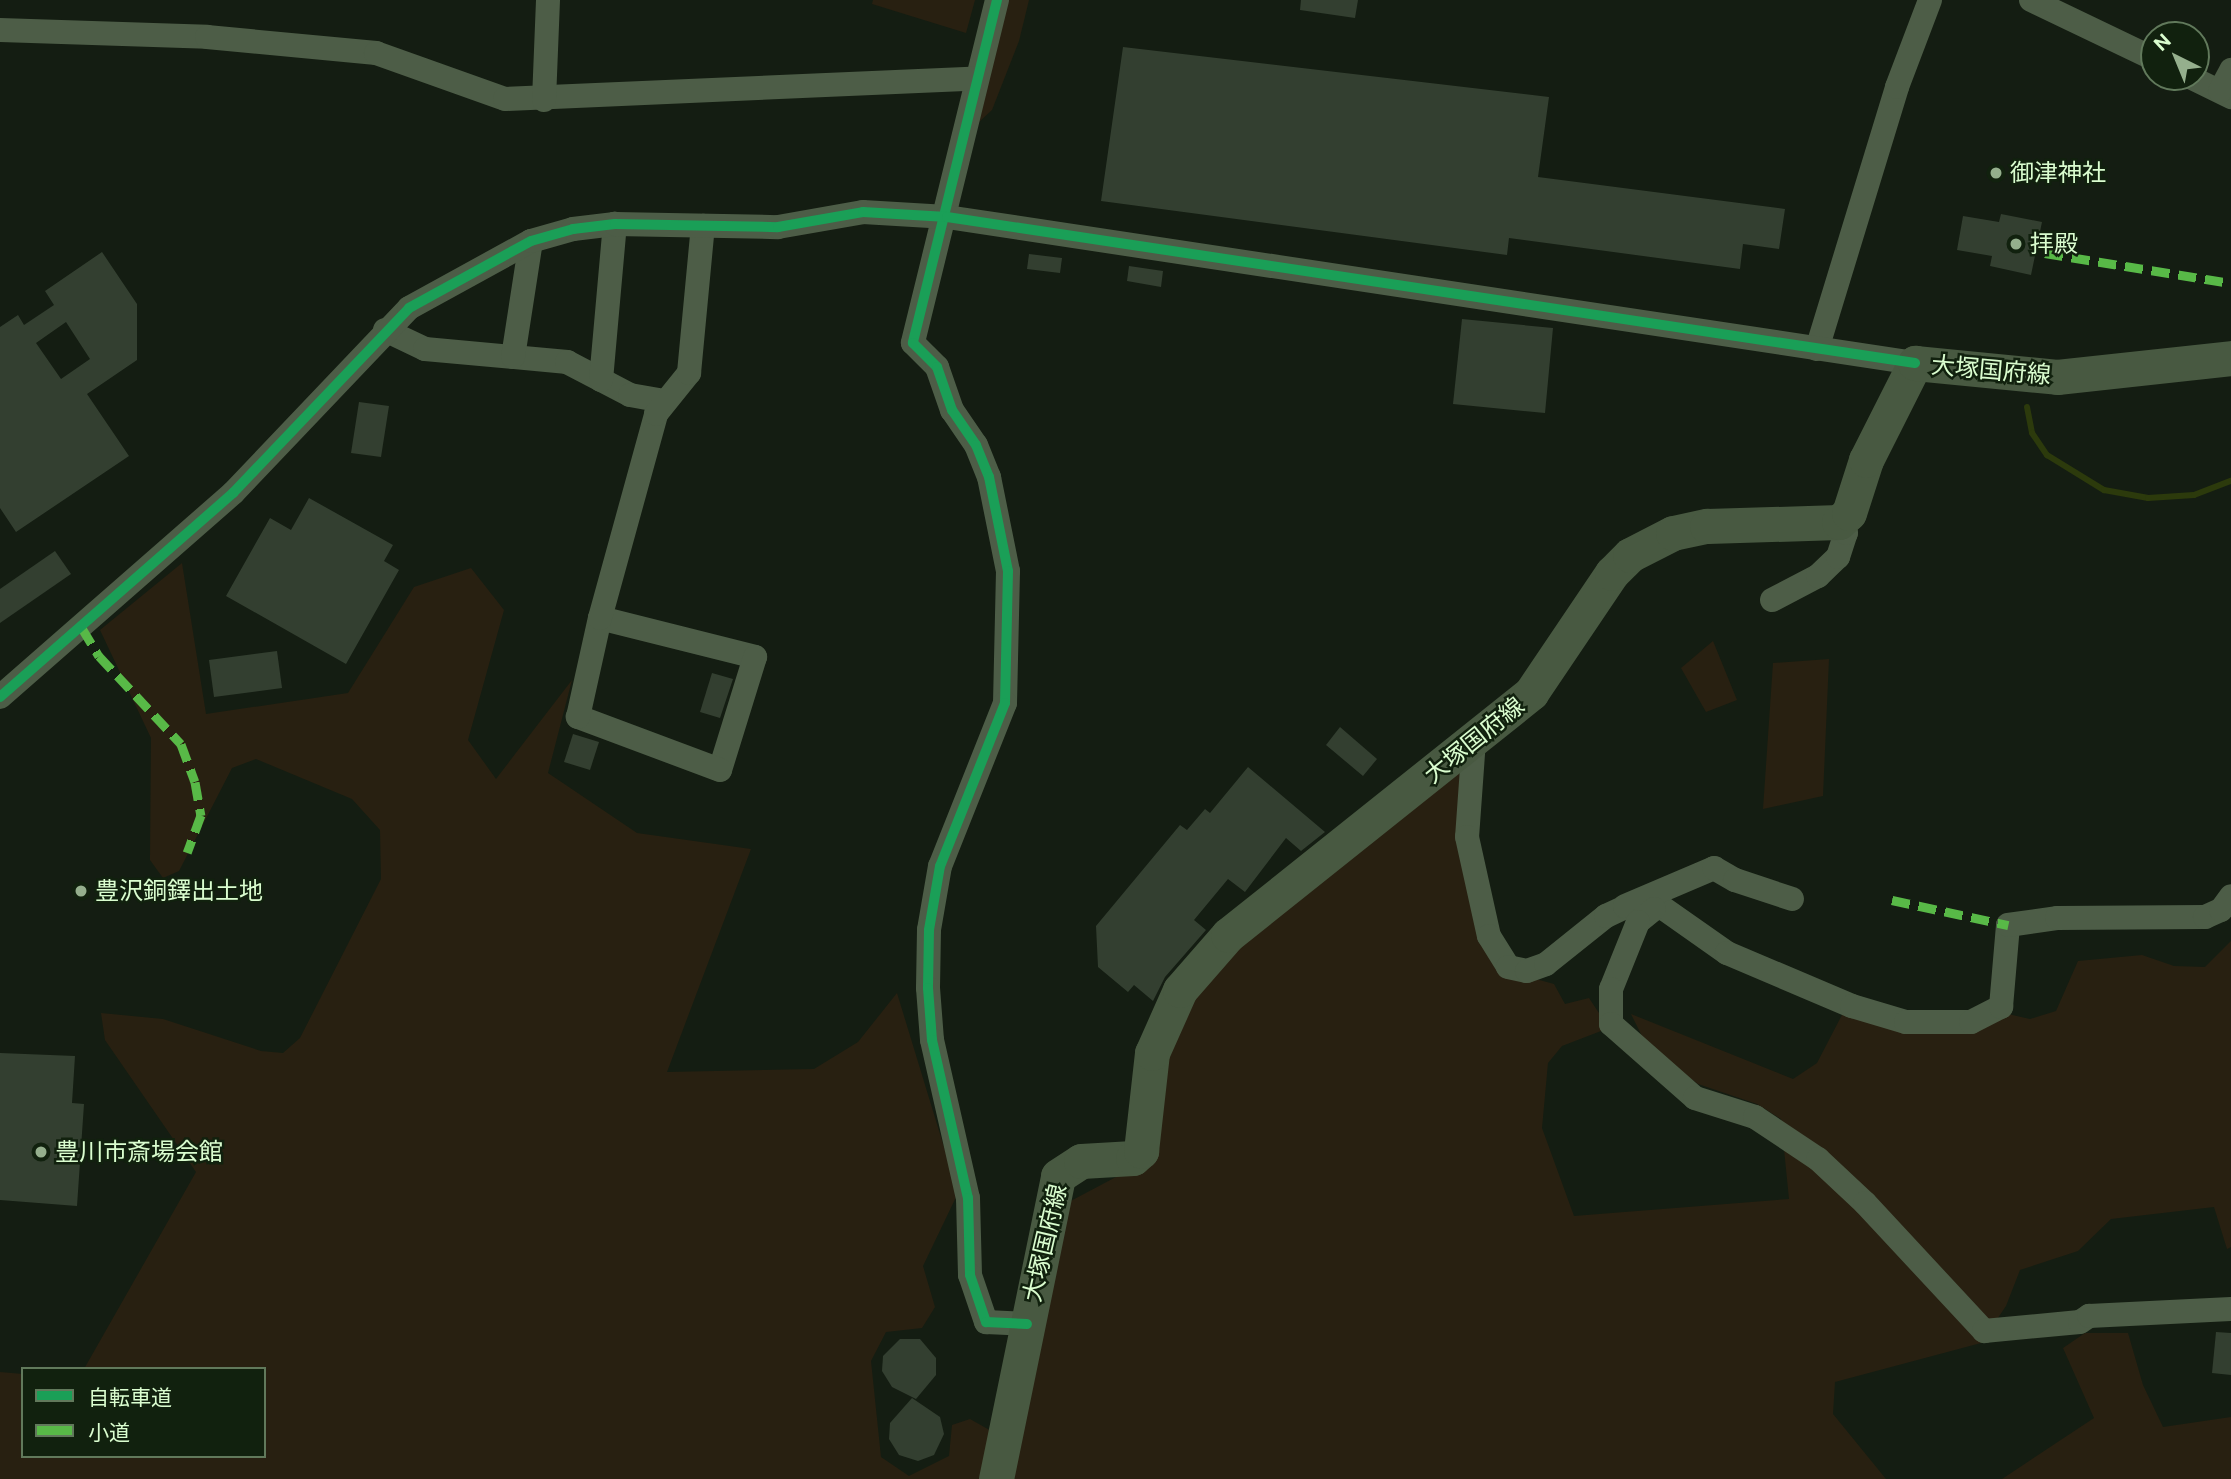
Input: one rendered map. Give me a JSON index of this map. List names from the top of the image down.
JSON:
{
  "streets": {
    "main road": ["大塚国府線"]
  },
  "places": [
    "御津神社",
    "拝殿",
    "豊沢銅鐸出土地",
    "豊川市斎場会館"
  ],
  "legend": ["自転車道", "小道"],
  "north": "top left"
}
